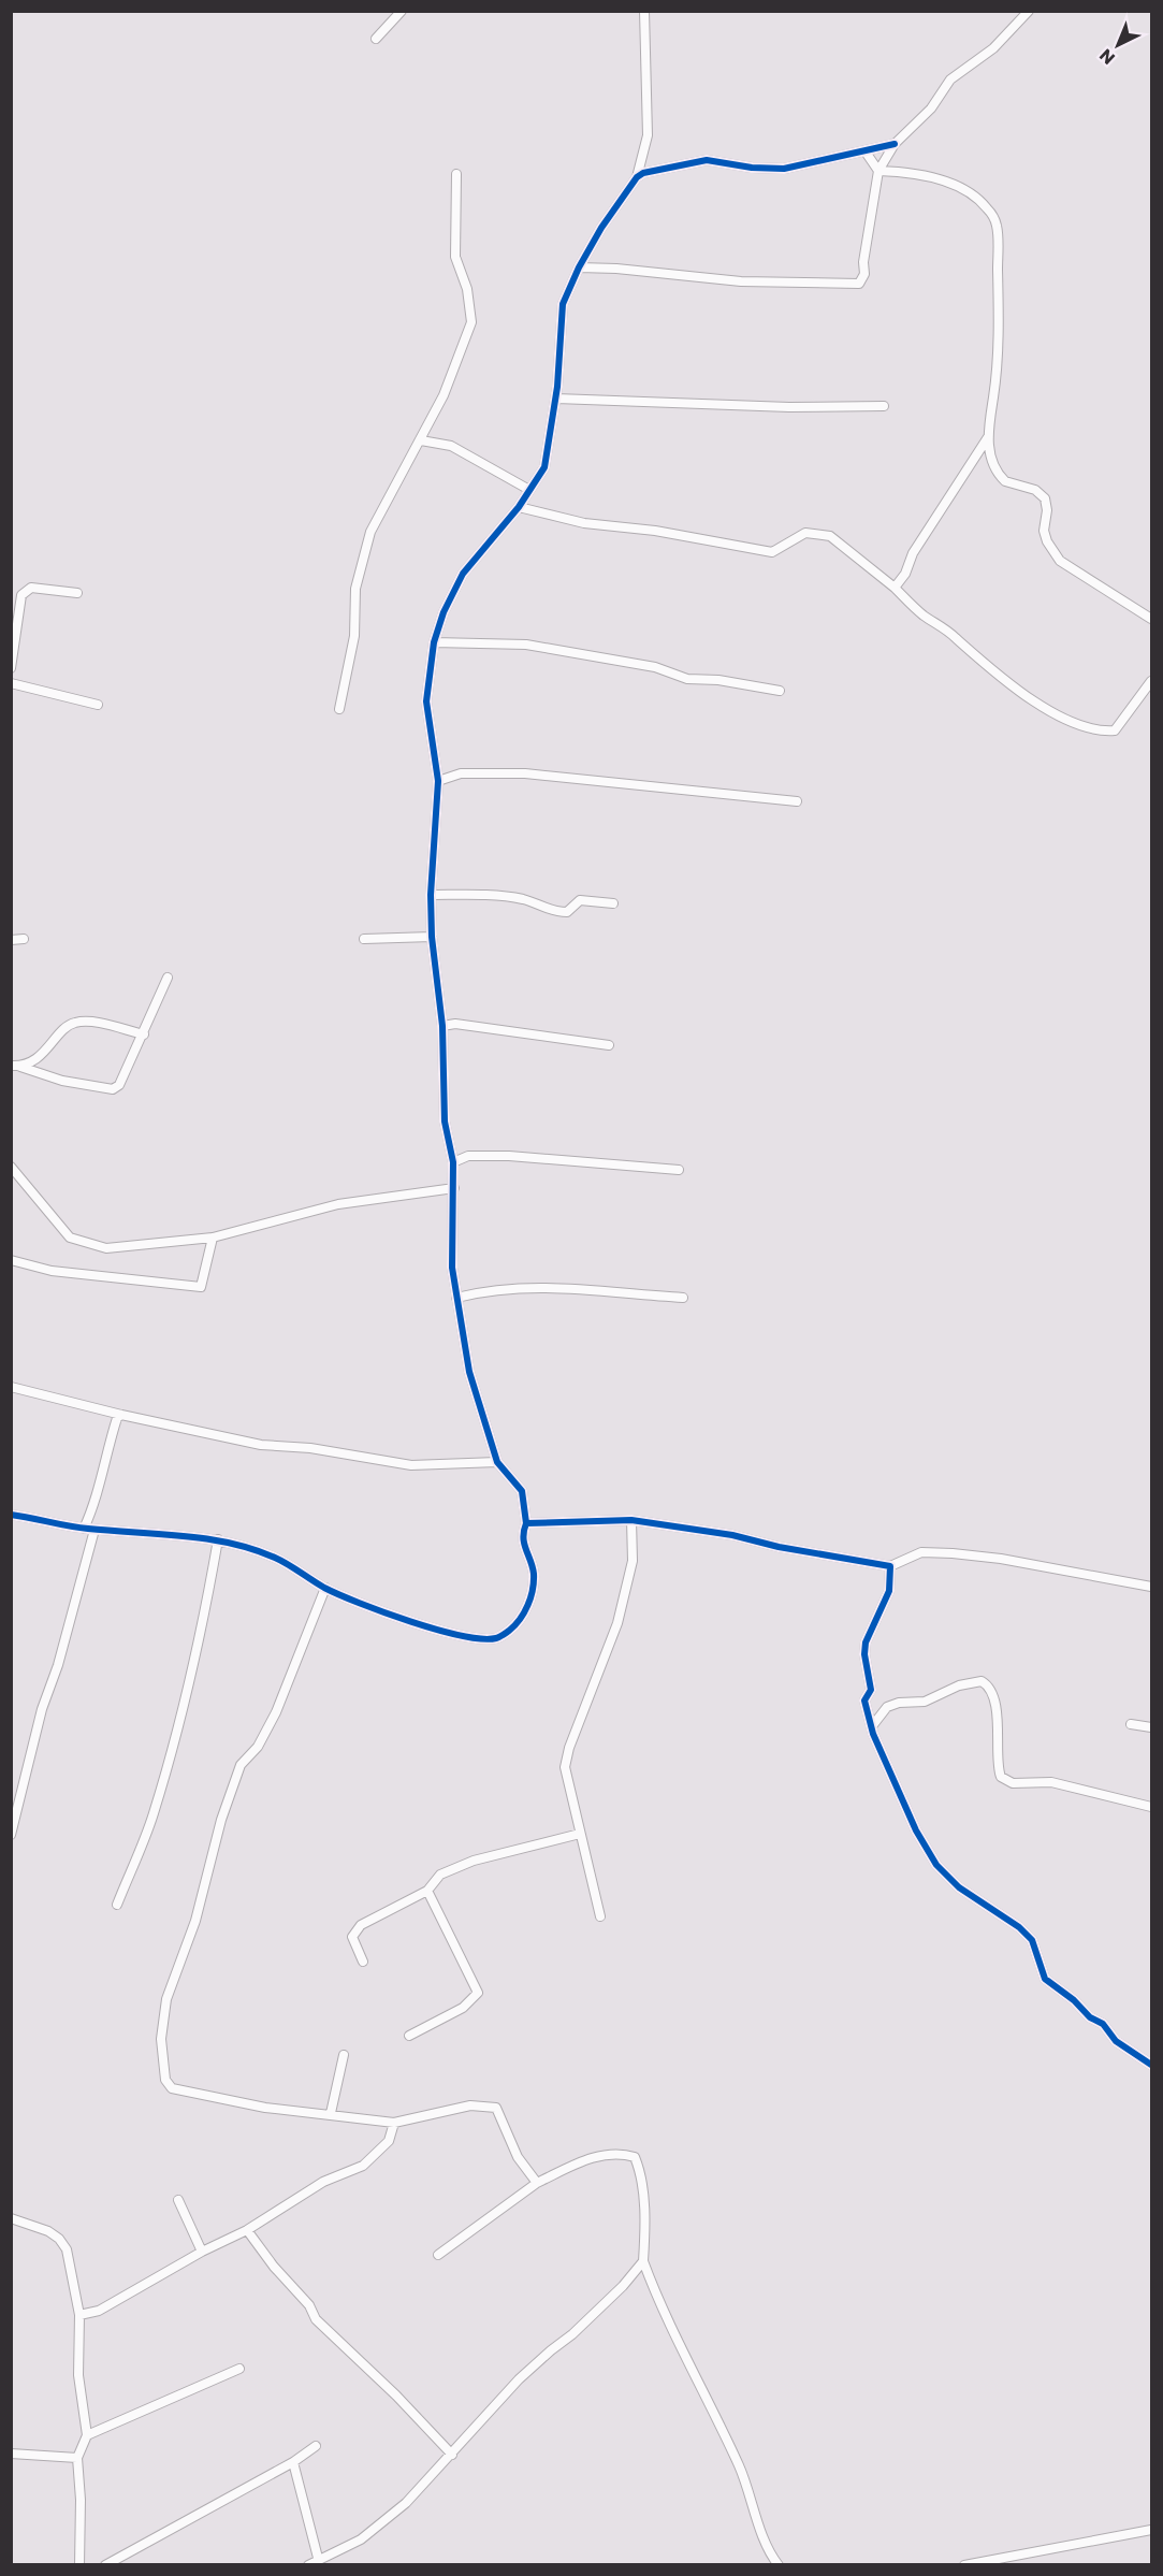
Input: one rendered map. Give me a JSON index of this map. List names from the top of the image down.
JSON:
{
  "north": "bottom left"
}
